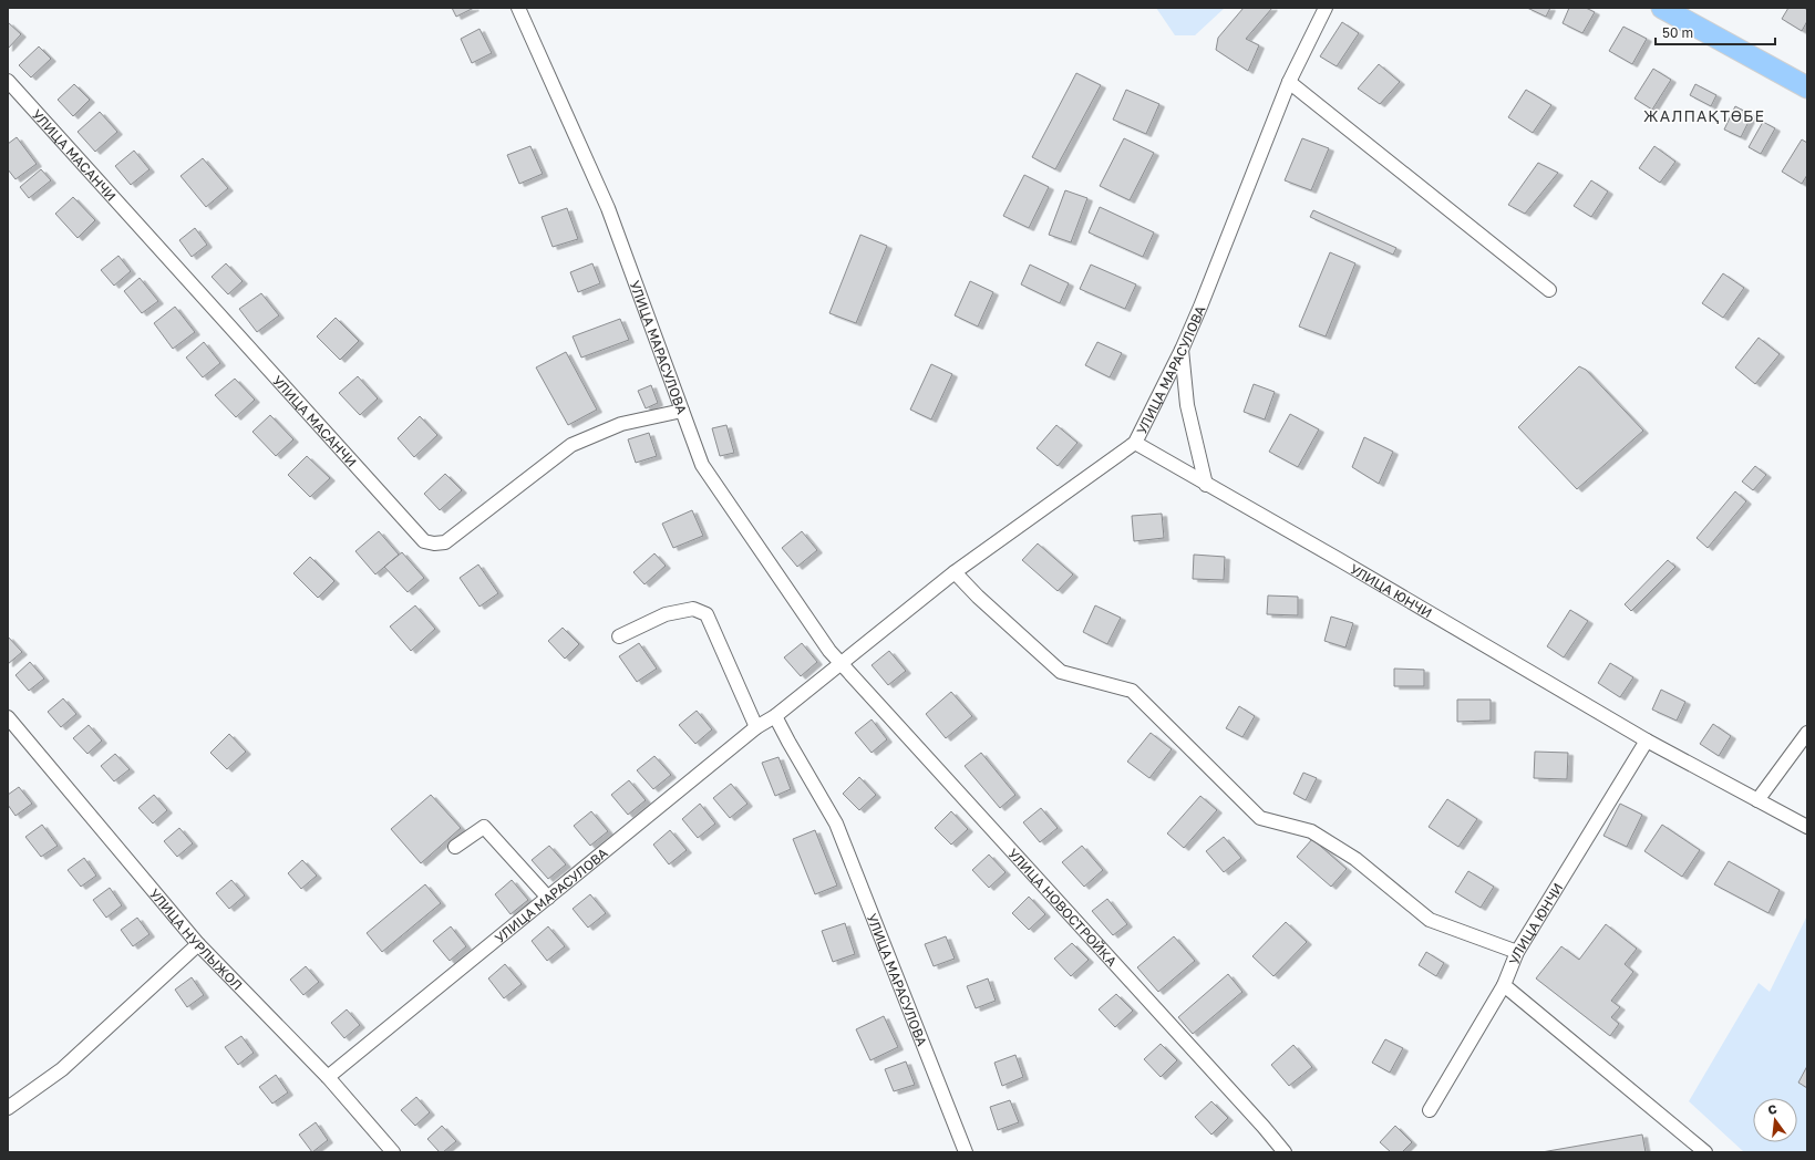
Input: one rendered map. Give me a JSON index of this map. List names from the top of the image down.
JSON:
{
  "streets": {
    "street": [
      "УЛИЦА МАСАНЧИ",
      "УЛИЦА МАРАСУЛОВА",
      "УЛИЦА ЮНЧИ",
      "УЛИЦА НОВОСТРОЙКА",
      "УЛИЦА НУРЛЫЖОЛ"
    ]
  },
  "crossings": [
    ["УЛИЦА МАСАНЧИ", "УЛИЦА МАРАСУЛОВА"],
    ["УЛИЦА МАРАСУЛОВА", "УЛИЦА ЮНЧИ"],
    ["УЛИЦА МАРАСУЛОВА", "УЛИЦА НОВОСТРОЙКА"],
    ["УЛИЦА МАРАСУЛОВА", "УЛИЦА НУРЛЫЖОЛ"]
  ],
  "districts": ["ЖАЛПАҚТӨБЕ"],
  "scale_bar": "50 m",
  "north": "top"
}
